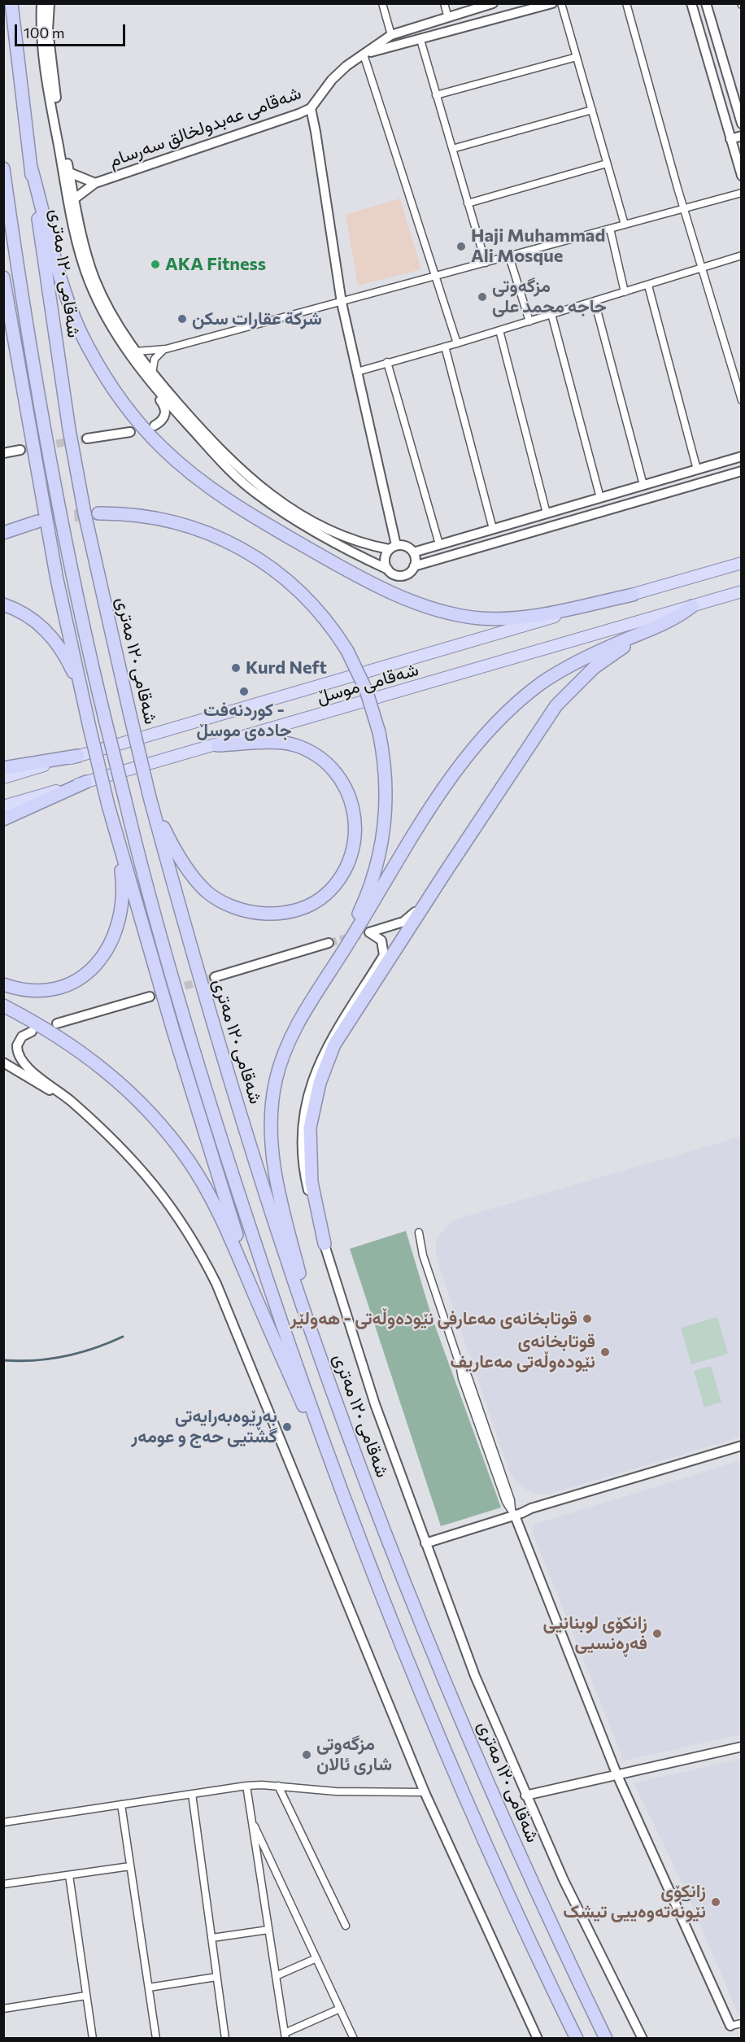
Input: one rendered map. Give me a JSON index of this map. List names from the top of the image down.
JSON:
{
  "streets": {
    "highway": ["شەقامی ١٢٠ مەتری", "شەقامی موسڵ"],
    "street": ["شەقامی عەبدولخالق سەرسام"]
  },
  "places": [
    "Haji Muhammad Ali Mosque",
    "AKA Fitness",
    "مزگه‌وتی حاجه‌ محمد علی",
    "شركة عقارات سكن",
    "Kurd Neft",
    "کوردنەفت - جادەی موسڵ",
    "قوتابخانەی مەعارفی نێودەوڵەتی - هەولێر",
    "قوتابخانەی نێودەوڵەتی مەعاریف",
    "بەڕێوەبەرایەتی گشتیی حەج و عومەر",
    "زانکۆی لوبنانیی فەڕەنسیی",
    "مزگەوتی شاری ئالان",
    "زانکۆی نێونەتەوەییی تیشک"
  ],
  "scale_bar": "100 m"
}
